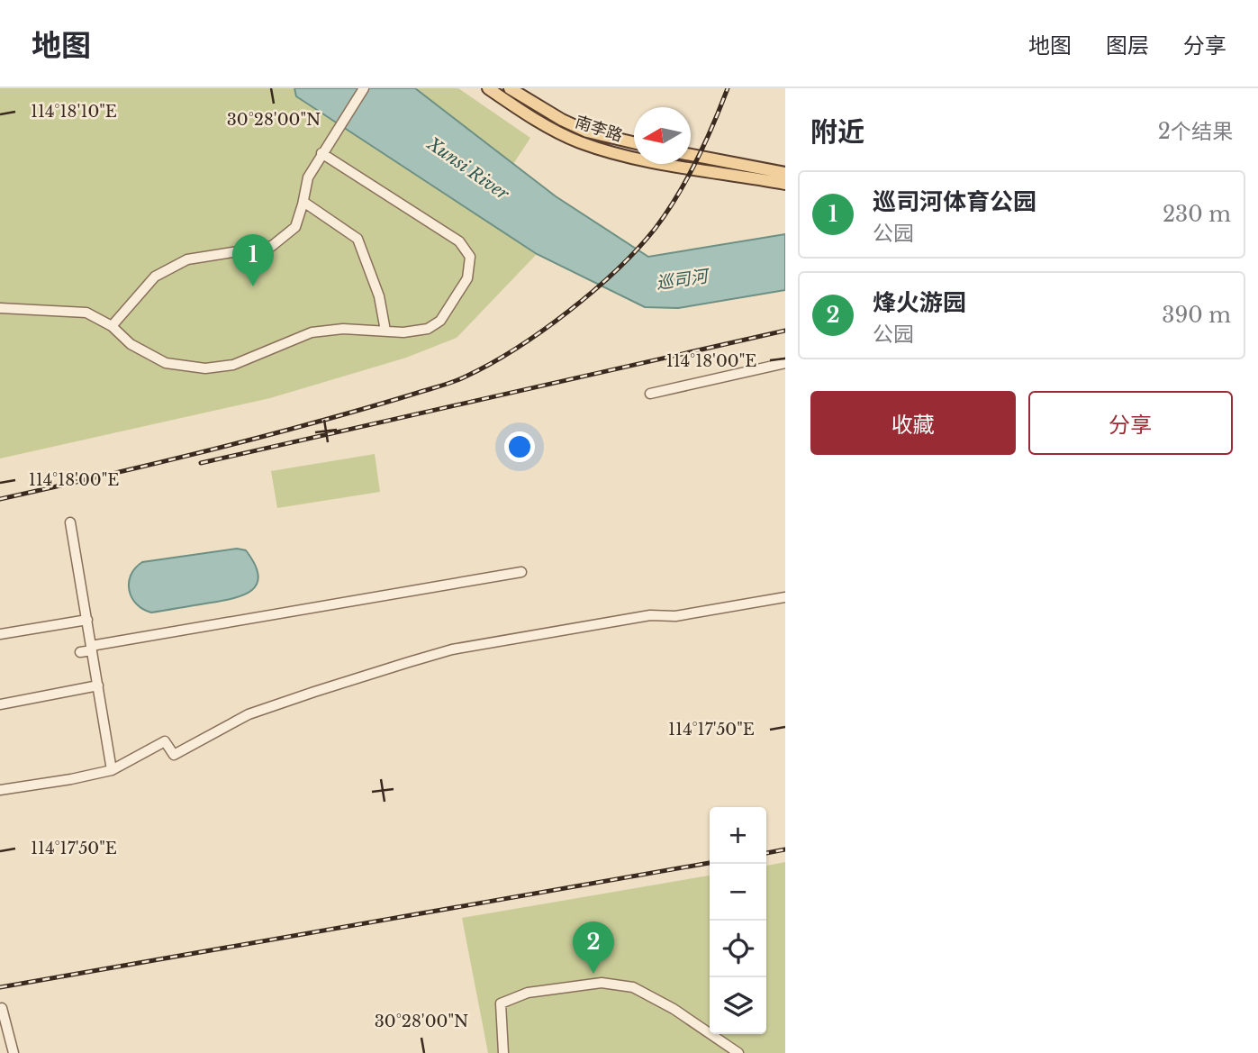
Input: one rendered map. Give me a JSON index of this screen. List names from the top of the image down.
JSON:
{
  "streets": {
    "main road": ["南李路"]
  },
  "water": ["Xunsi River", "巡司河"],
  "north": "left",
  "page": {
    "header": "地图",
    "nav": ["地图", "图层", "分享"],
    "heading": ["附近", "2个结果"],
    "list": [
      {
        "mark": "1",
        "name": "巡司河体育公园",
        "note": "公园",
        "value": "230 m"
      },
      {
        "mark": "2",
        "name": "烽火游园",
        "note": "公园",
        "value": "390 m"
      }
    ],
    "pins": ["1", "2"],
    "buttons": ["收藏", "分享"],
    "map_buttons": ["+", "−"]
  },
  "coordinates": [
    "114°18'10\"E",
    "30°28'00\"N",
    "114°18'00\"E",
    "114°17'50\"E"
  ]
}
